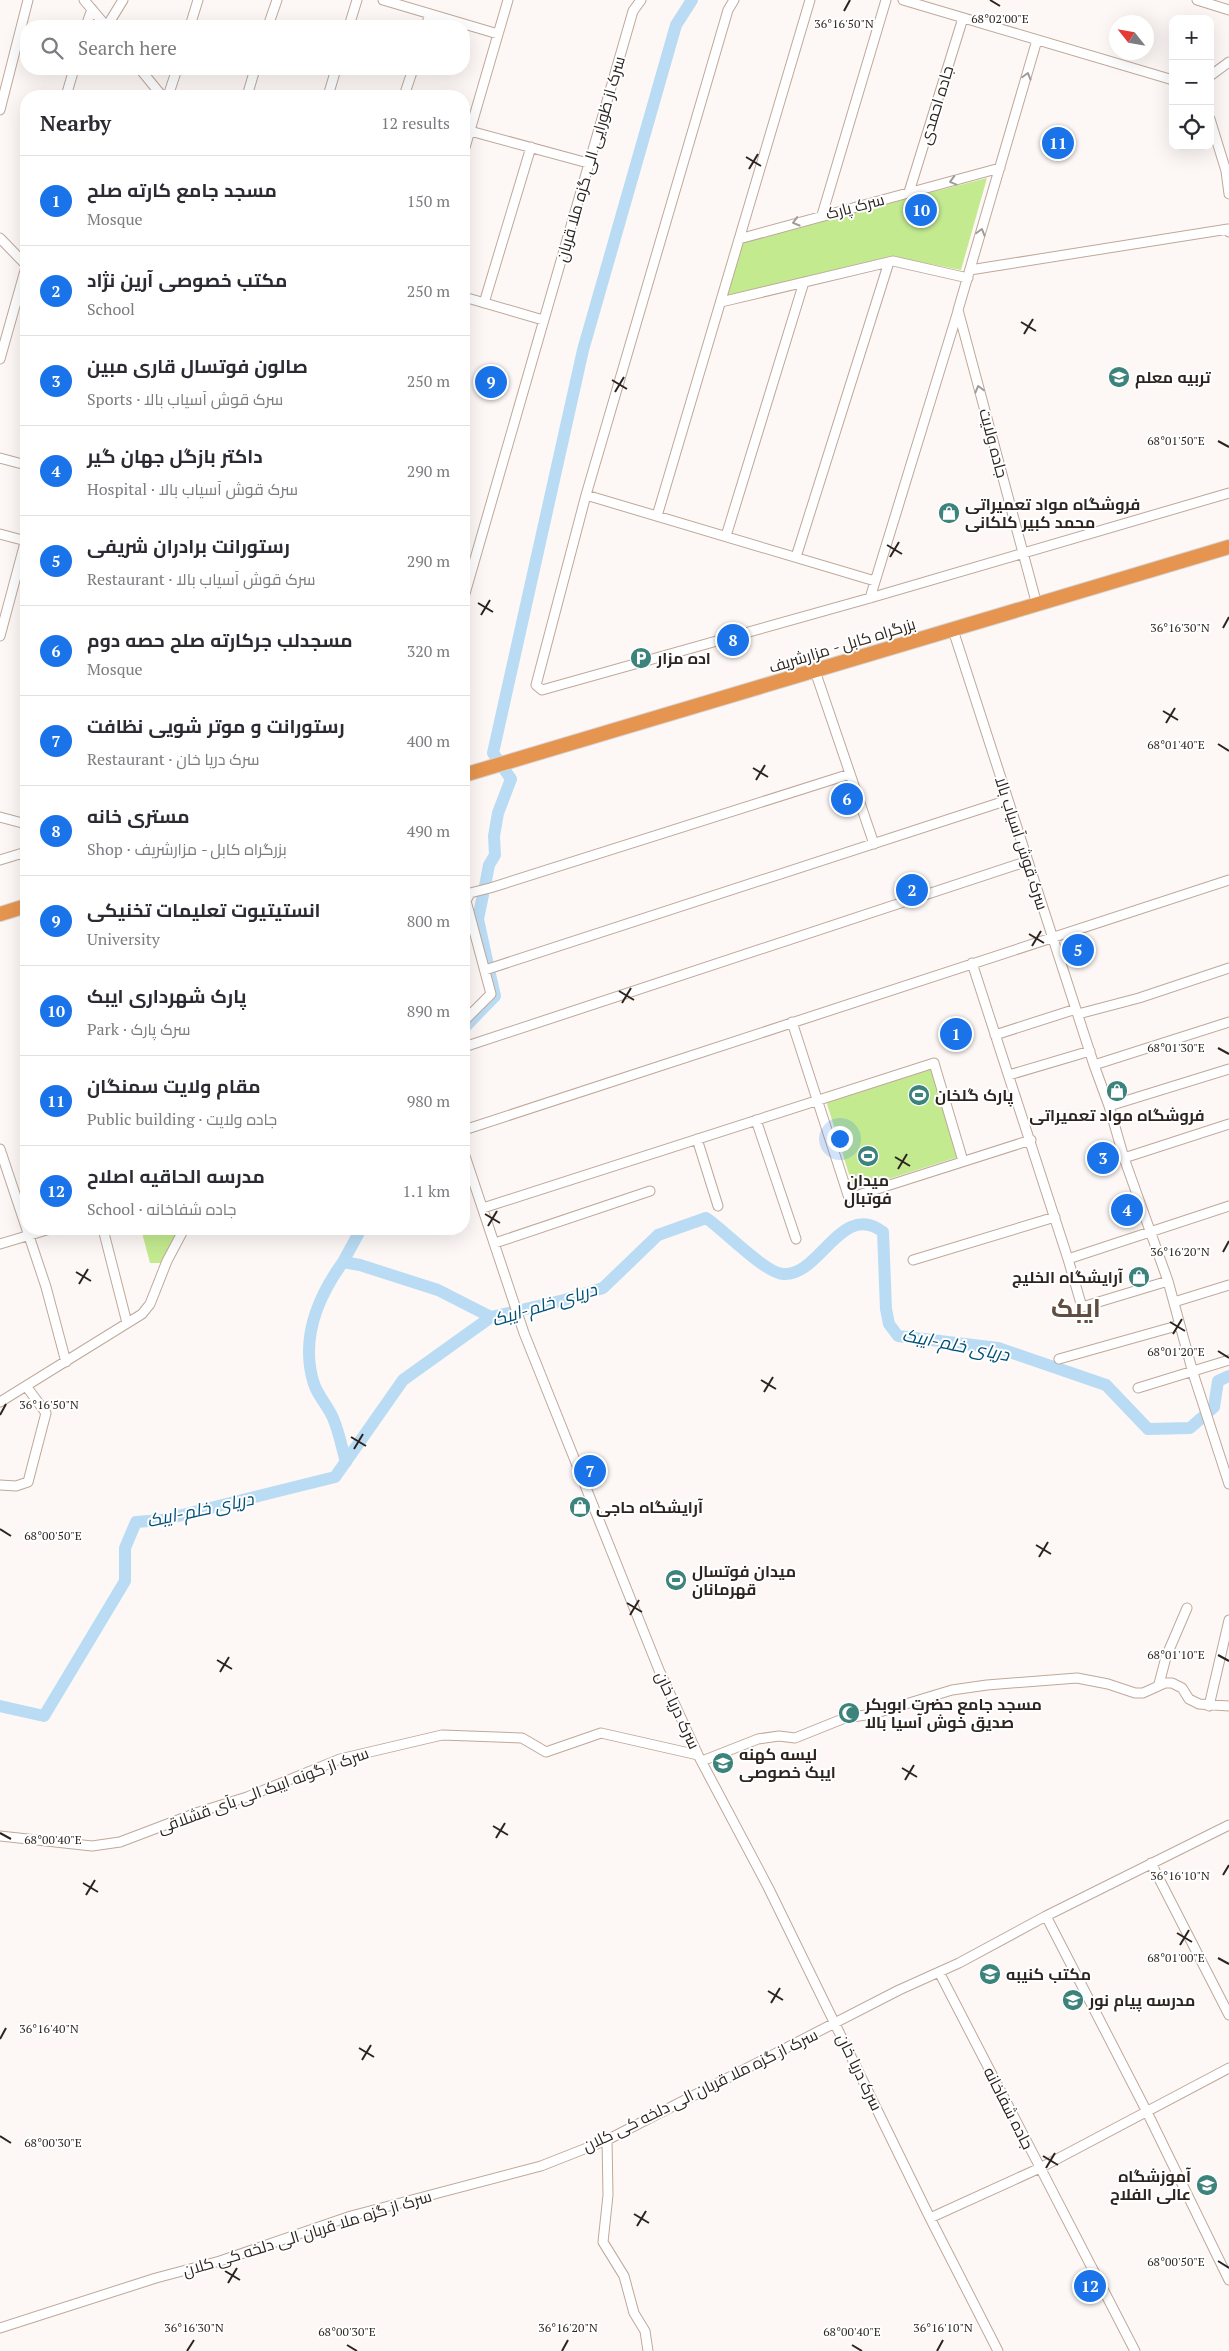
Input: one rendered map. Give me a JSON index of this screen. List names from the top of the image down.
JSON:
{
  "streets": {
    "highway": ["بزرگراه کابل - مزارشریف"],
    "street": [
      "جاده احمدی",
      "سرک از ظورایی الی گزه ملا قربان",
      "سرک پارک",
      "جاده ولایت",
      "سرک قوش آسیاب بالا",
      "سرک دریا خان",
      "سرک از گونه ایبک الی بآی قشلاقی",
      "سرک از گزه ملا قربان الی دلخه کی کلان",
      "جاده شفاخانه"
    ]
  },
  "crossings": [
    ["جاده احمدی", "سرک پارک"],
    ["جاده ولایت", "بزرگراه کابل - مزارشریف"],
    ["بزرگراه کابل - مزارشریف", "سرک قوش آسیاب بالا"],
    ["سرک دریا خان", "سرک از گونه ایبک الی بآی قشلاقی"],
    ["سرک دریا خان", "سرک از گزه ملا قربان الی دلخه کی کلان"],
    ["سرک از گزه ملا قربان الی دلخه کی کلان", "جاده شفاخانه"]
  ],
  "one_way": ["جاده ولایت"],
  "districts": ["ایبک"],
  "water": ["دریای خلم-ایبک"],
  "places": {
    "school or university": [
      "تربیه معلم",
      "لیسه کهنه ایبک خصوصی",
      "مکتب کنیبه",
      "مدرسه پیام نور",
      "آموزشگاه عالی الفلاح"
    ],
    "shop": [
      "فروشگاه مواد تعمیراتی محمد کبیر کلکانی",
      "فروشگاه مواد تعمیراتی",
      "آرایشگاه الخلیج",
      "آرایشگاه حاجی"
    ],
    "parking": ["اده مزار"],
    "sports": ["پارک گلخان", "میدان فوتبال", "میدان فوتسال قهرمانان"],
    "mosque": ["مسجد جامع حضرت ابوبکر صدیق خوش آسیا بالا"]
  },
  "north": "top left",
  "page": {
    "map_buttons": ["+", "−"],
    "search": "Search here",
    "heading": ["Nearby", "12 results"],
    "pins": [
      "11",
      "10",
      "9",
      "8",
      "6",
      "2",
      "5",
      "1",
      "3",
      "4",
      "7",
      "12"
    ],
    "list": [
      {
        "mark": "1",
        "name": "مسجد جامع کارته صلح",
        "note": "Mosque",
        "value": "150 m"
      },
      {
        "mark": "2",
        "name": "مکتب خصوصی آرین نژاد",
        "note": "School",
        "value": "250 m"
      },
      {
        "mark": "3",
        "name": "صالون فوتسال قاری مبین",
        "note": "Sports · سرک قوش آسیاب بالا",
        "value": "250 m"
      },
      {
        "mark": "4",
        "name": "داکتر بازگل جهان گیر",
        "note": "Hospital · سرک قوش آسیاب بالا",
        "value": "290 m"
      },
      {
        "mark": "5",
        "name": "رستورانت برادران شریفی",
        "note": "Restaurant · سرک قوش آسیاب بالا",
        "value": "290 m"
      },
      {
        "mark": "6",
        "name": "مسجدلب جرکارته صلح حصه دوم",
        "note": "Mosque",
        "value": "320 m"
      },
      {
        "mark": "7",
        "name": "رستورانت و موتر شویی نظافت",
        "note": "Restaurant · سرک دریا خان",
        "value": "400 m"
      },
      {
        "mark": "8",
        "name": "مستری خانه",
        "note": "Shop · بزرگراه کابل - مزارشریف",
        "value": "490 m"
      },
      {
        "mark": "9",
        "name": "انستیتیوت تعلیمات تخنیکی",
        "note": "University",
        "value": "800 m"
      },
      {
        "mark": "10",
        "name": "پارک شهرداری ایبک",
        "note": "Park · سرک پارک",
        "value": "890 m"
      },
      {
        "mark": "11",
        "name": "مقام ولایت سمنگان",
        "note": "Public building · جاده ولایت",
        "value": "980 m"
      },
      {
        "mark": "12",
        "name": "مدرسه الحاقیه اصلاح",
        "note": "School · جاده شفاخانه",
        "value": "1.1 km"
      }
    ]
  },
  "coordinates": [
    "68°02'00\"E",
    "36°16'50\"N",
    "68°01'50\"E",
    "36°16'30\"N",
    "68°01'40\"E",
    "68°01'30\"E",
    "36°16'20\"N",
    "68°01'20\"E",
    "68°00'50\"E",
    "68°01'10\"E",
    "68°00'40\"E",
    "36°16'10\"N",
    "68°01'00\"E",
    "36°16'40\"N",
    "68°00'30\"E"
  ]
}
